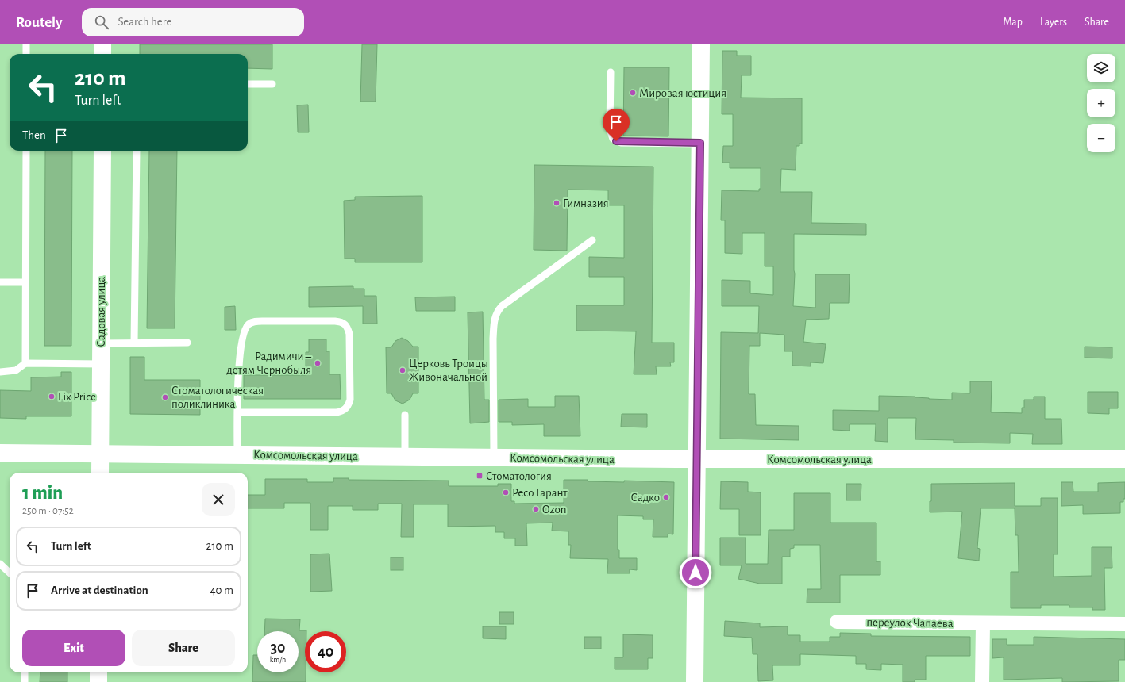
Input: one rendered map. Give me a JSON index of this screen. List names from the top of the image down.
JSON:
{
  "streets": {
    "street": ["Садовая улица", "Комсомольская улица", "переулок Чапаева"]
  },
  "crossings": [
    ["Садовая улица", "Комсомольская улица"]
  ],
  "places": {
    "other": [
      "Мировая юстиция",
      "Гимназия",
      "Радимичи – детям Чернобыля",
      "Церковь Троицы Живоначальной",
      "Fix Price",
      "Стоматологическая поликлиника",
      "Ресо Гарант",
      "Садко",
      "Ozon"
    ],
    "transit": ["Стоматология"]
  },
  "page": {
    "header": "Routely",
    "search": "Search here",
    "nav": ["Map", "Layers", "Share"],
    "map_buttons": ["+", "−"],
    "turn": ["210 m", "Turn left"],
    "then": "Then",
    "heading": ["1 min", "250 m · 07:52"],
    "list": [
      {
        "name": "Turn left",
        "value": "210 m"
      },
      {
        "name": "Arrive at destination",
        "value": "40 m"
      }
    ],
    "buttons": ["Exit", "Share"],
    "speed": "30 km/h",
    "limit": "40"
  }
}
